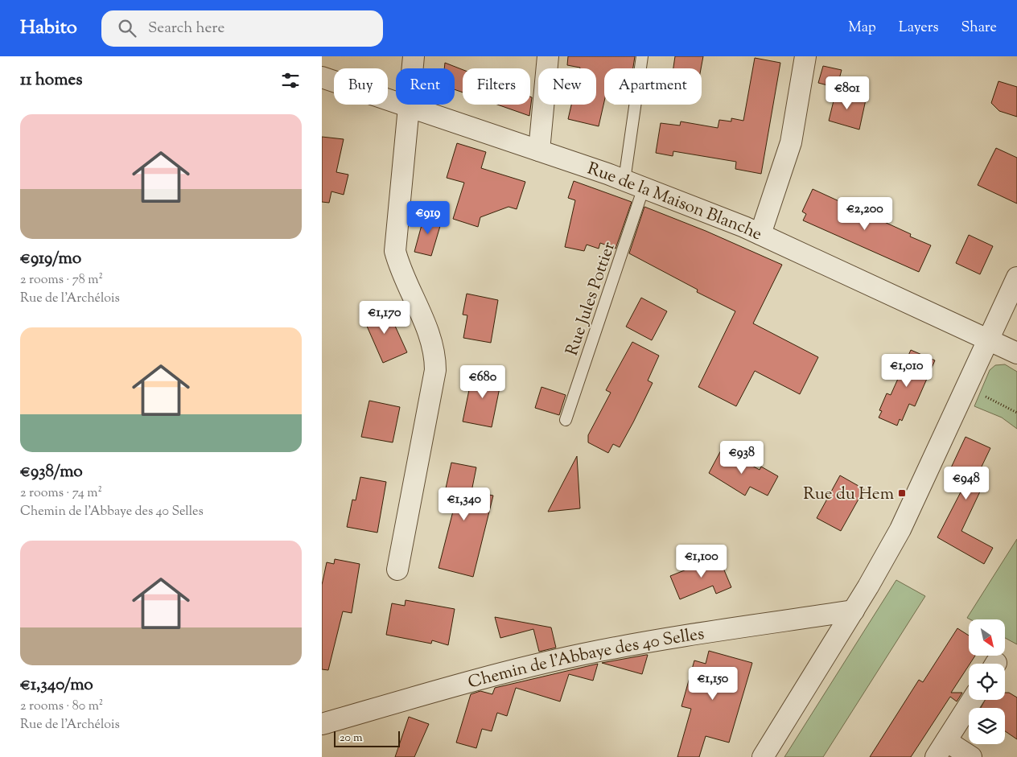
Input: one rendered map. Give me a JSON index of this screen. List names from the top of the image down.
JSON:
{
  "streets": {
    "street": ["Rue de la Maison Blanche", "Chemin de l'Abbaye des 40 Selles"],
    "lane": ["Rue Jules Pottier"]
  },
  "crossings": [
    ["Rue de la Maison Blanche", "Rue Jules Pottier"]
  ],
  "places": {
    "transit": ["Rue du Hem"]
  },
  "scale_bar": "20 m",
  "north": "bottom right",
  "page": {
    "header": "Habito",
    "search": "Search here",
    "nav": ["Map", "Layers", "Share"],
    "heading": "11 homes",
    "chip": [
      "Buy",
      "Rent",
      "Filters",
      "New",
      "Apartment"
    ],
    "price": [
      "€801",
      "€2,200",
      "€919",
      "€1,170",
      "€1,010",
      "€680",
      "€938",
      "€948",
      "€1,340",
      "€1,100",
      "€1,150"
    ],
    "list": [
      {
        "name": "€919/mo",
        "note": "2 rooms · 78 m² · Rue de l'Archélois"
      },
      {
        "name": "€938/mo",
        "note": "2 rooms · 74 m² · Chemin de l'Abbaye des 40 Selles"
      },
      {
        "name": "€1,340/mo",
        "note": "2 rooms · 80 m² · Rue de l'Archélois"
      }
    ],
    "scale": "20 m"
  }
}
